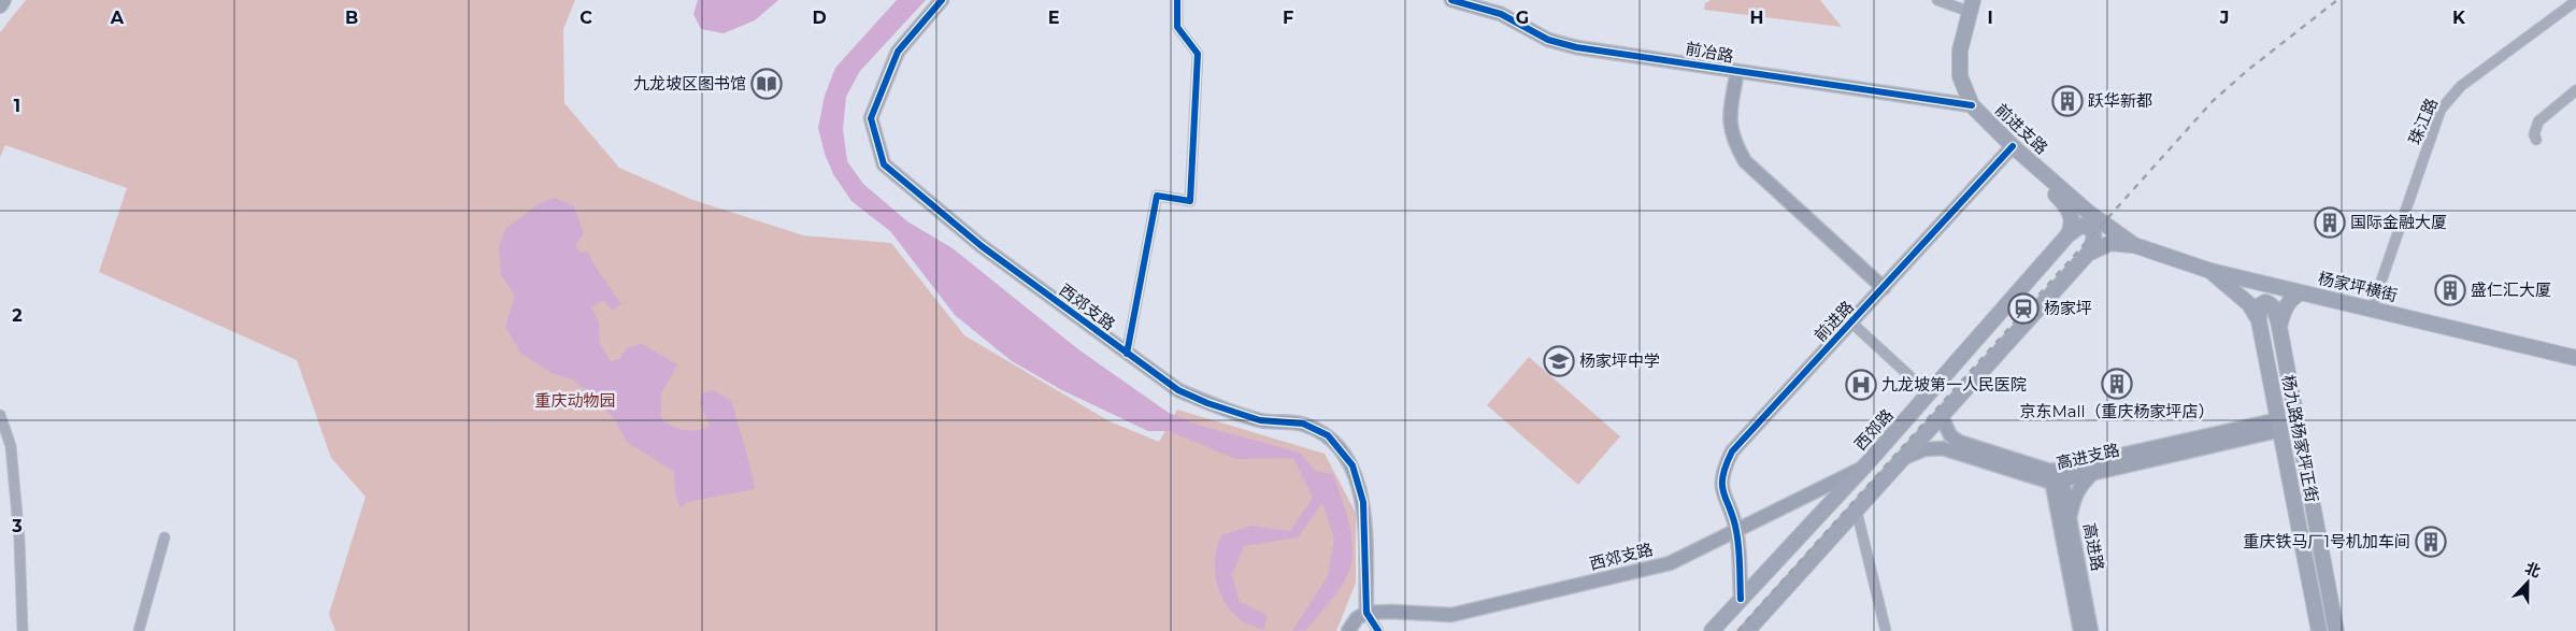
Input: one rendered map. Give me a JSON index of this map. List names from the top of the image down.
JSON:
{
  "streets": {
    "main road": [
      "前进支路",
      "杨家坪横街",
      "西郊路",
      "杨九路杨家坪正街"
    ],
    "street": [
      "前冶路",
      "珠江路",
      "西郊支路",
      "前进路",
      "高进支路",
      "高进路"
    ]
  },
  "crossings": [
    ["前冶路", "前进支路"],
    ["珠江路", "杨家坪横街"],
    ["前进支路", "杨家坪横街"],
    ["前进支路", "前进路"],
    ["杨家坪横街", "杨九路杨家坪正街"],
    ["西郊支路", "前进路"],
    ["西郊支路", "西郊路"],
    ["前进路", "西郊路"],
    ["杨九路杨家坪正街", "高进支路"],
    ["高进支路", "高进路"]
  ],
  "parks": ["重庆动物园"],
  "places": {
    "library": ["九龙坡区图书馆"],
    "building": [
      "跃华新都",
      "国际金融大厦",
      "盛仁汇大厦",
      "京东Mall（重庆杨家坪店）",
      "重庆铁马厂1号机加车间"
    ],
    "station": ["杨家坪"],
    "school or university": ["杨家坪中学"],
    "hospital": ["九龙坡第一人民医院"]
  },
  "north": "top",
  "grid": {
    "columns": [
      "A",
      "B",
      "C",
      "D",
      "E",
      "F",
      "G",
      "H",
      "I",
      "J",
      "K"
    ],
    "rows": ["1", "2", "3"]
  }
}
